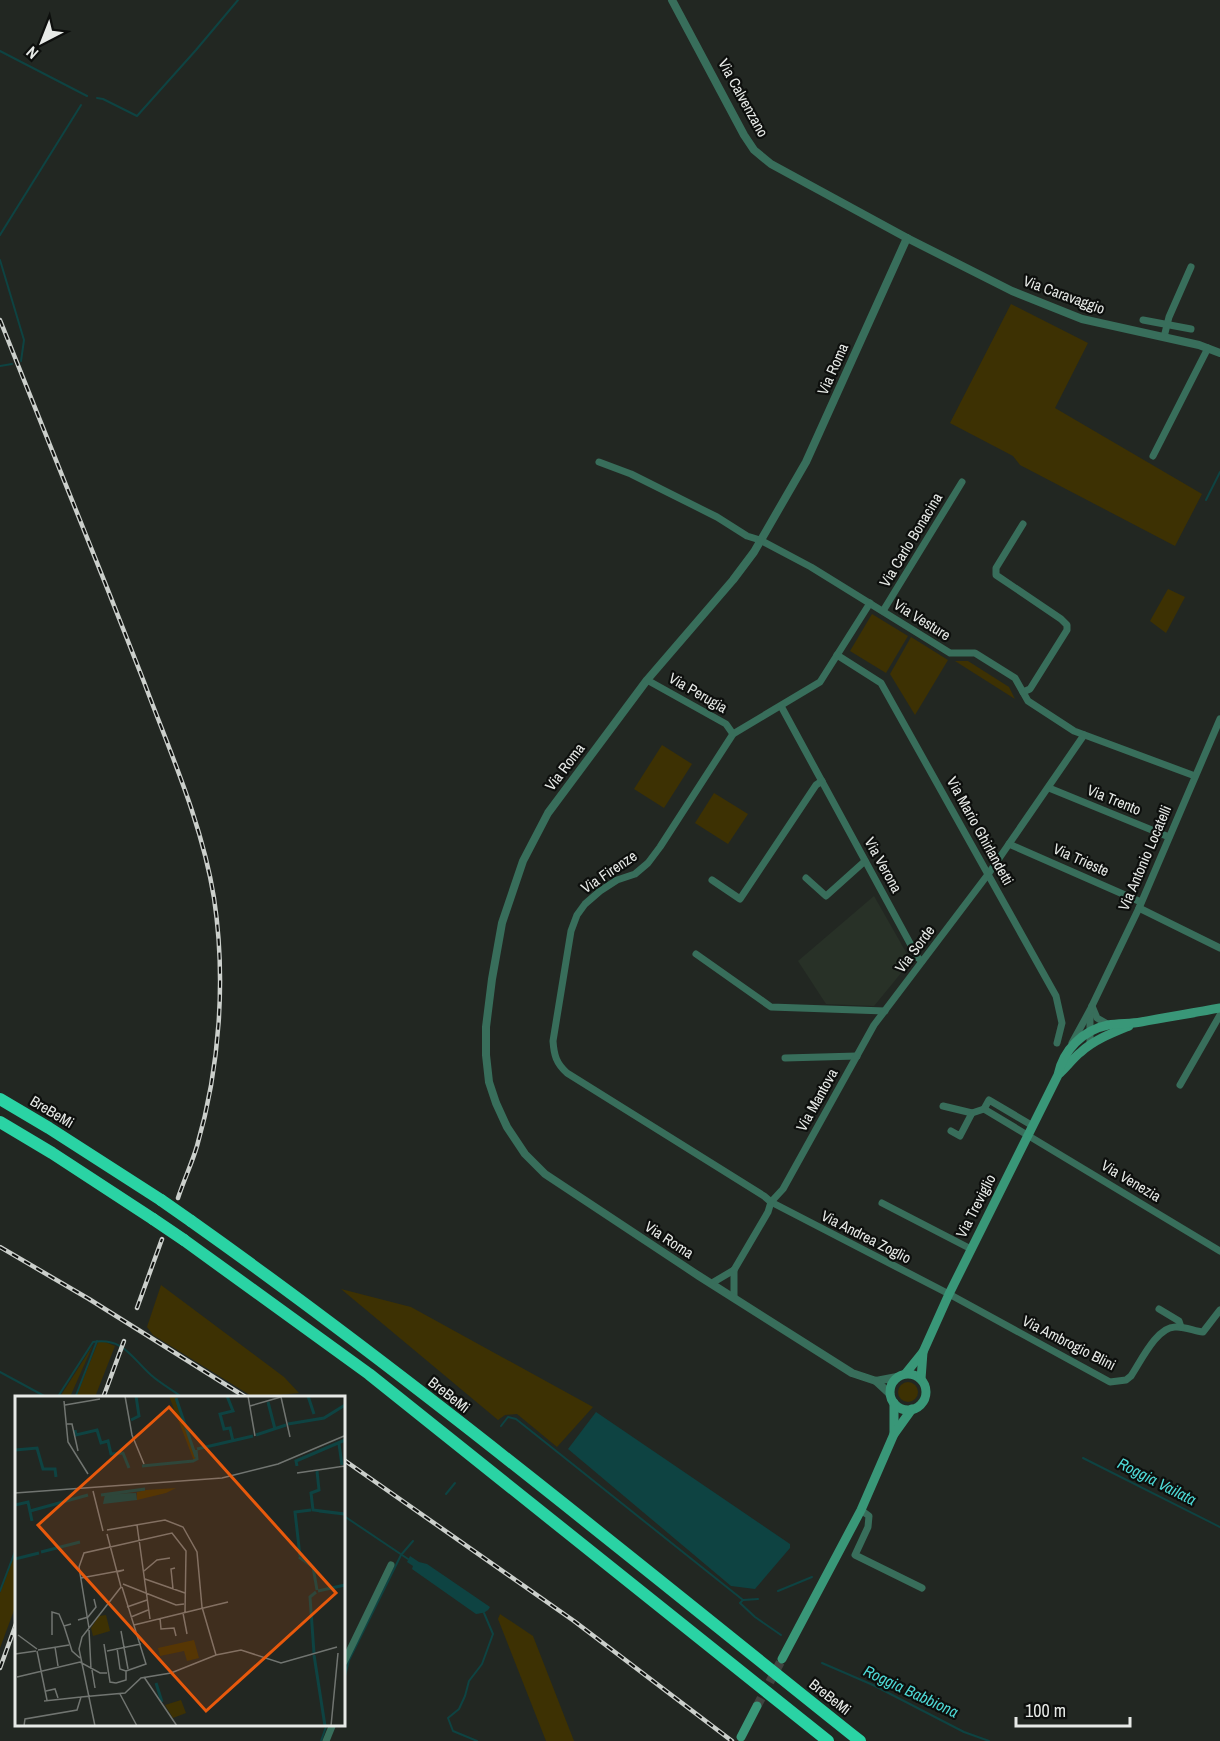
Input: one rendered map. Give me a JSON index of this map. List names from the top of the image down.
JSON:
{
  "streets": {
    "highway": ["BreBeMi"],
    "main road": ["Via Treviglio"],
    "street": [
      "Via Calvenzano",
      "Via Caravaggio",
      "Via Roma",
      "Via Carlo Bonacina",
      "Via Vesture",
      "Via Perugia",
      "Via Trento",
      "Via Mario Ghirlandetti",
      "Via Antonio Locatelli",
      "Via Trieste",
      "Via Verona",
      "Via Firenze",
      "Via Sorde",
      "Via Mantova",
      "Via Venezia",
      "Via Andrea Zoglio",
      "Via Ambrogio Blini"
    ]
  },
  "crossings": [
    ["Via Calvenzano", "Via Caravaggio"],
    ["Via Calvenzano", "Via Roma"],
    ["Via Caravaggio", "Via Roma"],
    ["Via Roma", "Via Vesture"],
    ["Via Roma", "Via Perugia"],
    ["Via Roma", "Via Treviglio"],
    ["Via Carlo Bonacina", "Via Vesture"],
    ["Via Vesture", "Via Antonio Locatelli"],
    ["Via Vesture", "Via Firenze"],
    ["Via Vesture", "Via Sorde"],
    ["Via Perugia", "Via Firenze"],
    ["Via Trento", "Via Antonio Locatelli"],
    ["Via Trento", "Via Sorde"],
    ["Via Mario Ghirlandetti", "Via Firenze"],
    ["Via Mario Ghirlandetti", "Via Sorde"],
    ["Via Antonio Locatelli", "Via Trieste"],
    ["Via Trieste", "Via Sorde"],
    ["Via Verona", "Via Firenze"],
    ["Via Verona", "Via Sorde"],
    ["Via Firenze", "Via Mantova"],
    ["Via Firenze", "Via Andrea Zoglio"],
    ["Via Sorde", "Via Mantova"],
    ["Via Mantova", "Via Andrea Zoglio"],
    ["Via Venezia", "Via Treviglio"],
    ["Via Treviglio", "Via Andrea Zoglio"],
    ["Via Treviglio", "Via Ambrogio Blini"],
    ["Via Andrea Zoglio", "Via Ambrogio Blini"]
  ],
  "water": ["Roggia Vailata", "Roggia Babbiona"],
  "scale_bar": "100 m",
  "north": "bottom left"
}
